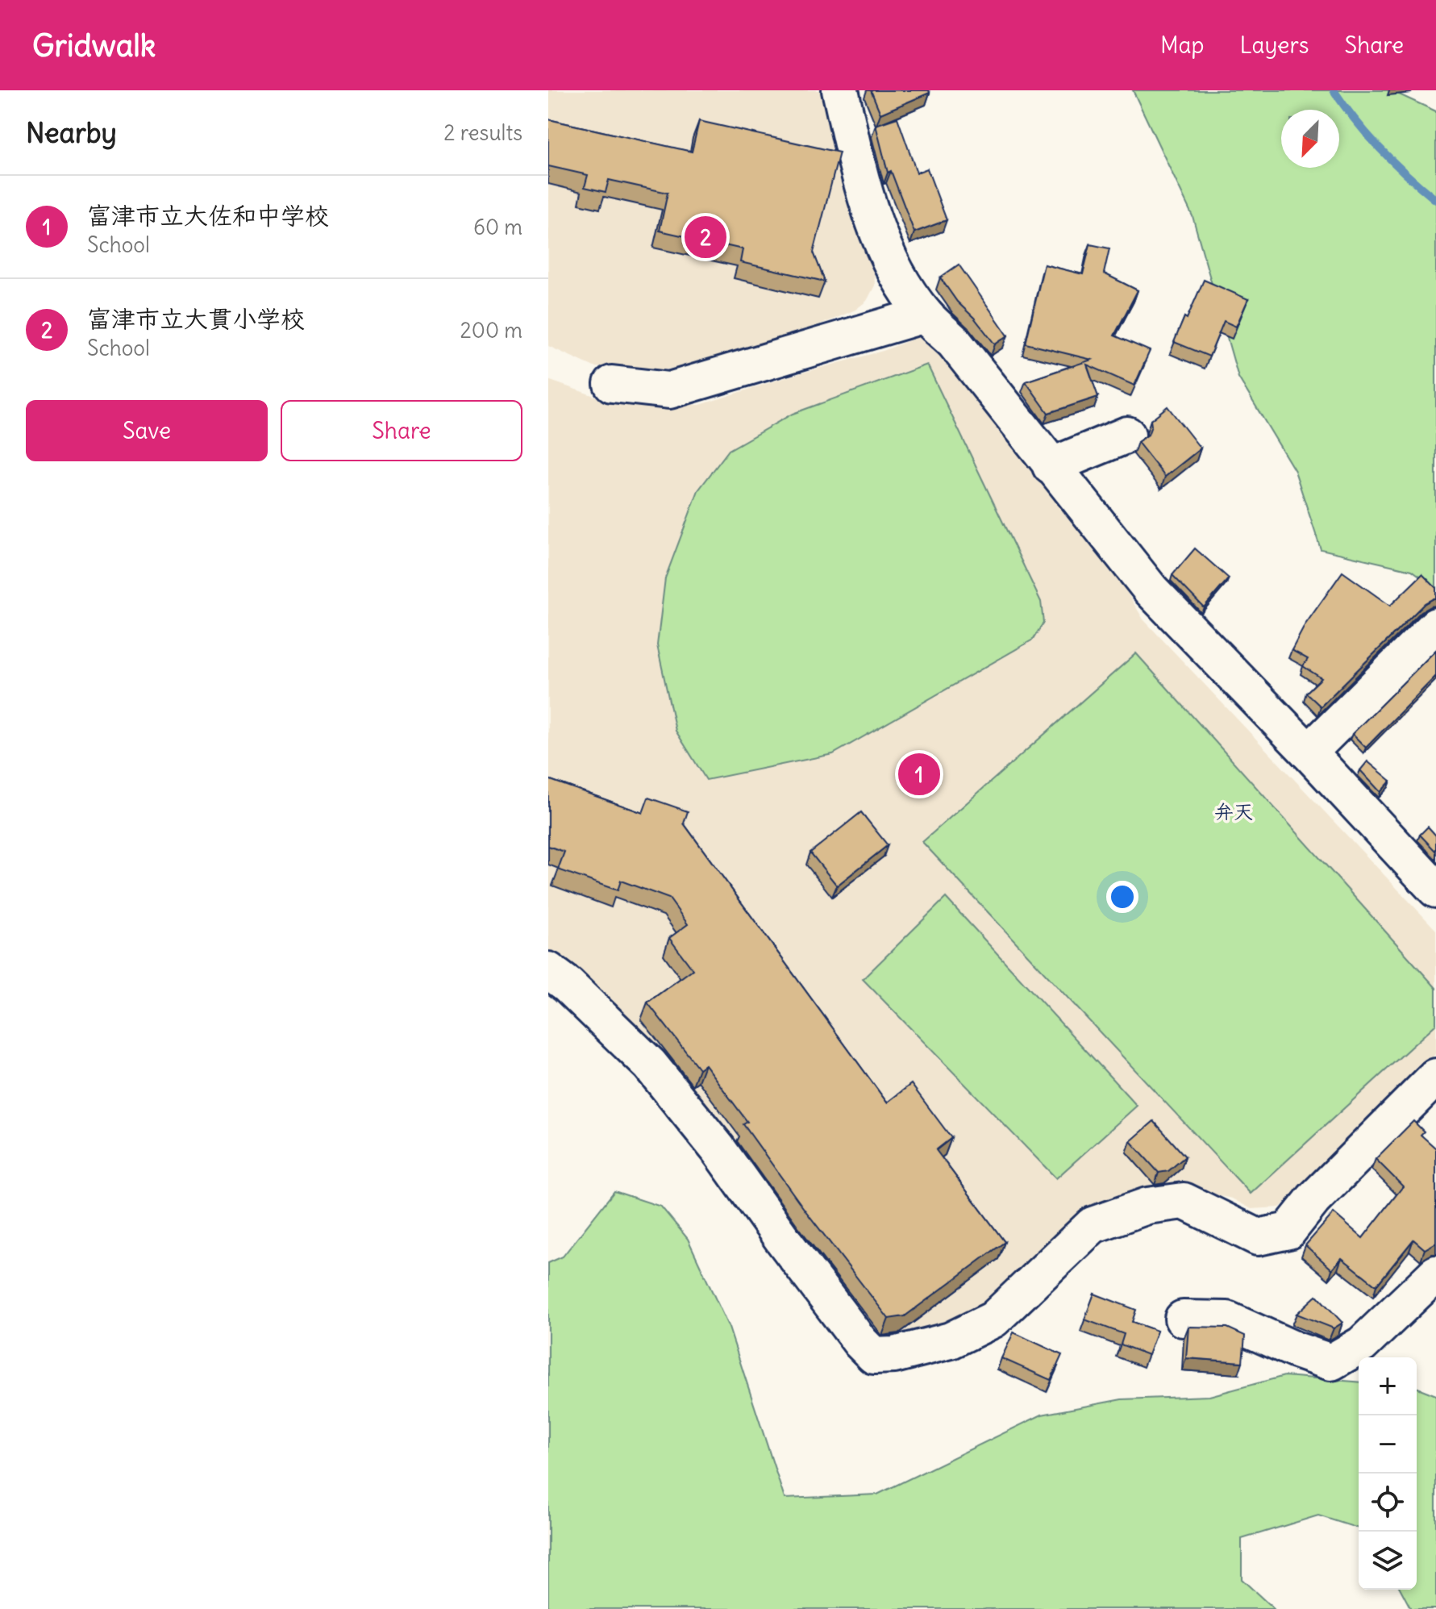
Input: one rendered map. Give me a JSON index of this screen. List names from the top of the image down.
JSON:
{
  "districts": ["弁天"],
  "north": "bottom left",
  "page": {
    "header": "Gridwalk",
    "nav": ["Map", "Layers", "Share"],
    "heading": ["Nearby", "2 results"],
    "list": [
      {
        "mark": "1",
        "name": "富津市立大佐和中学校",
        "note": "School",
        "value": "60 m"
      },
      {
        "mark": "2",
        "name": "富津市立大貫小学校",
        "note": "School",
        "value": "200 m"
      }
    ],
    "pins": ["2", "1"],
    "buttons": ["Save", "Share"],
    "map_buttons": ["+", "−"]
  }
}
